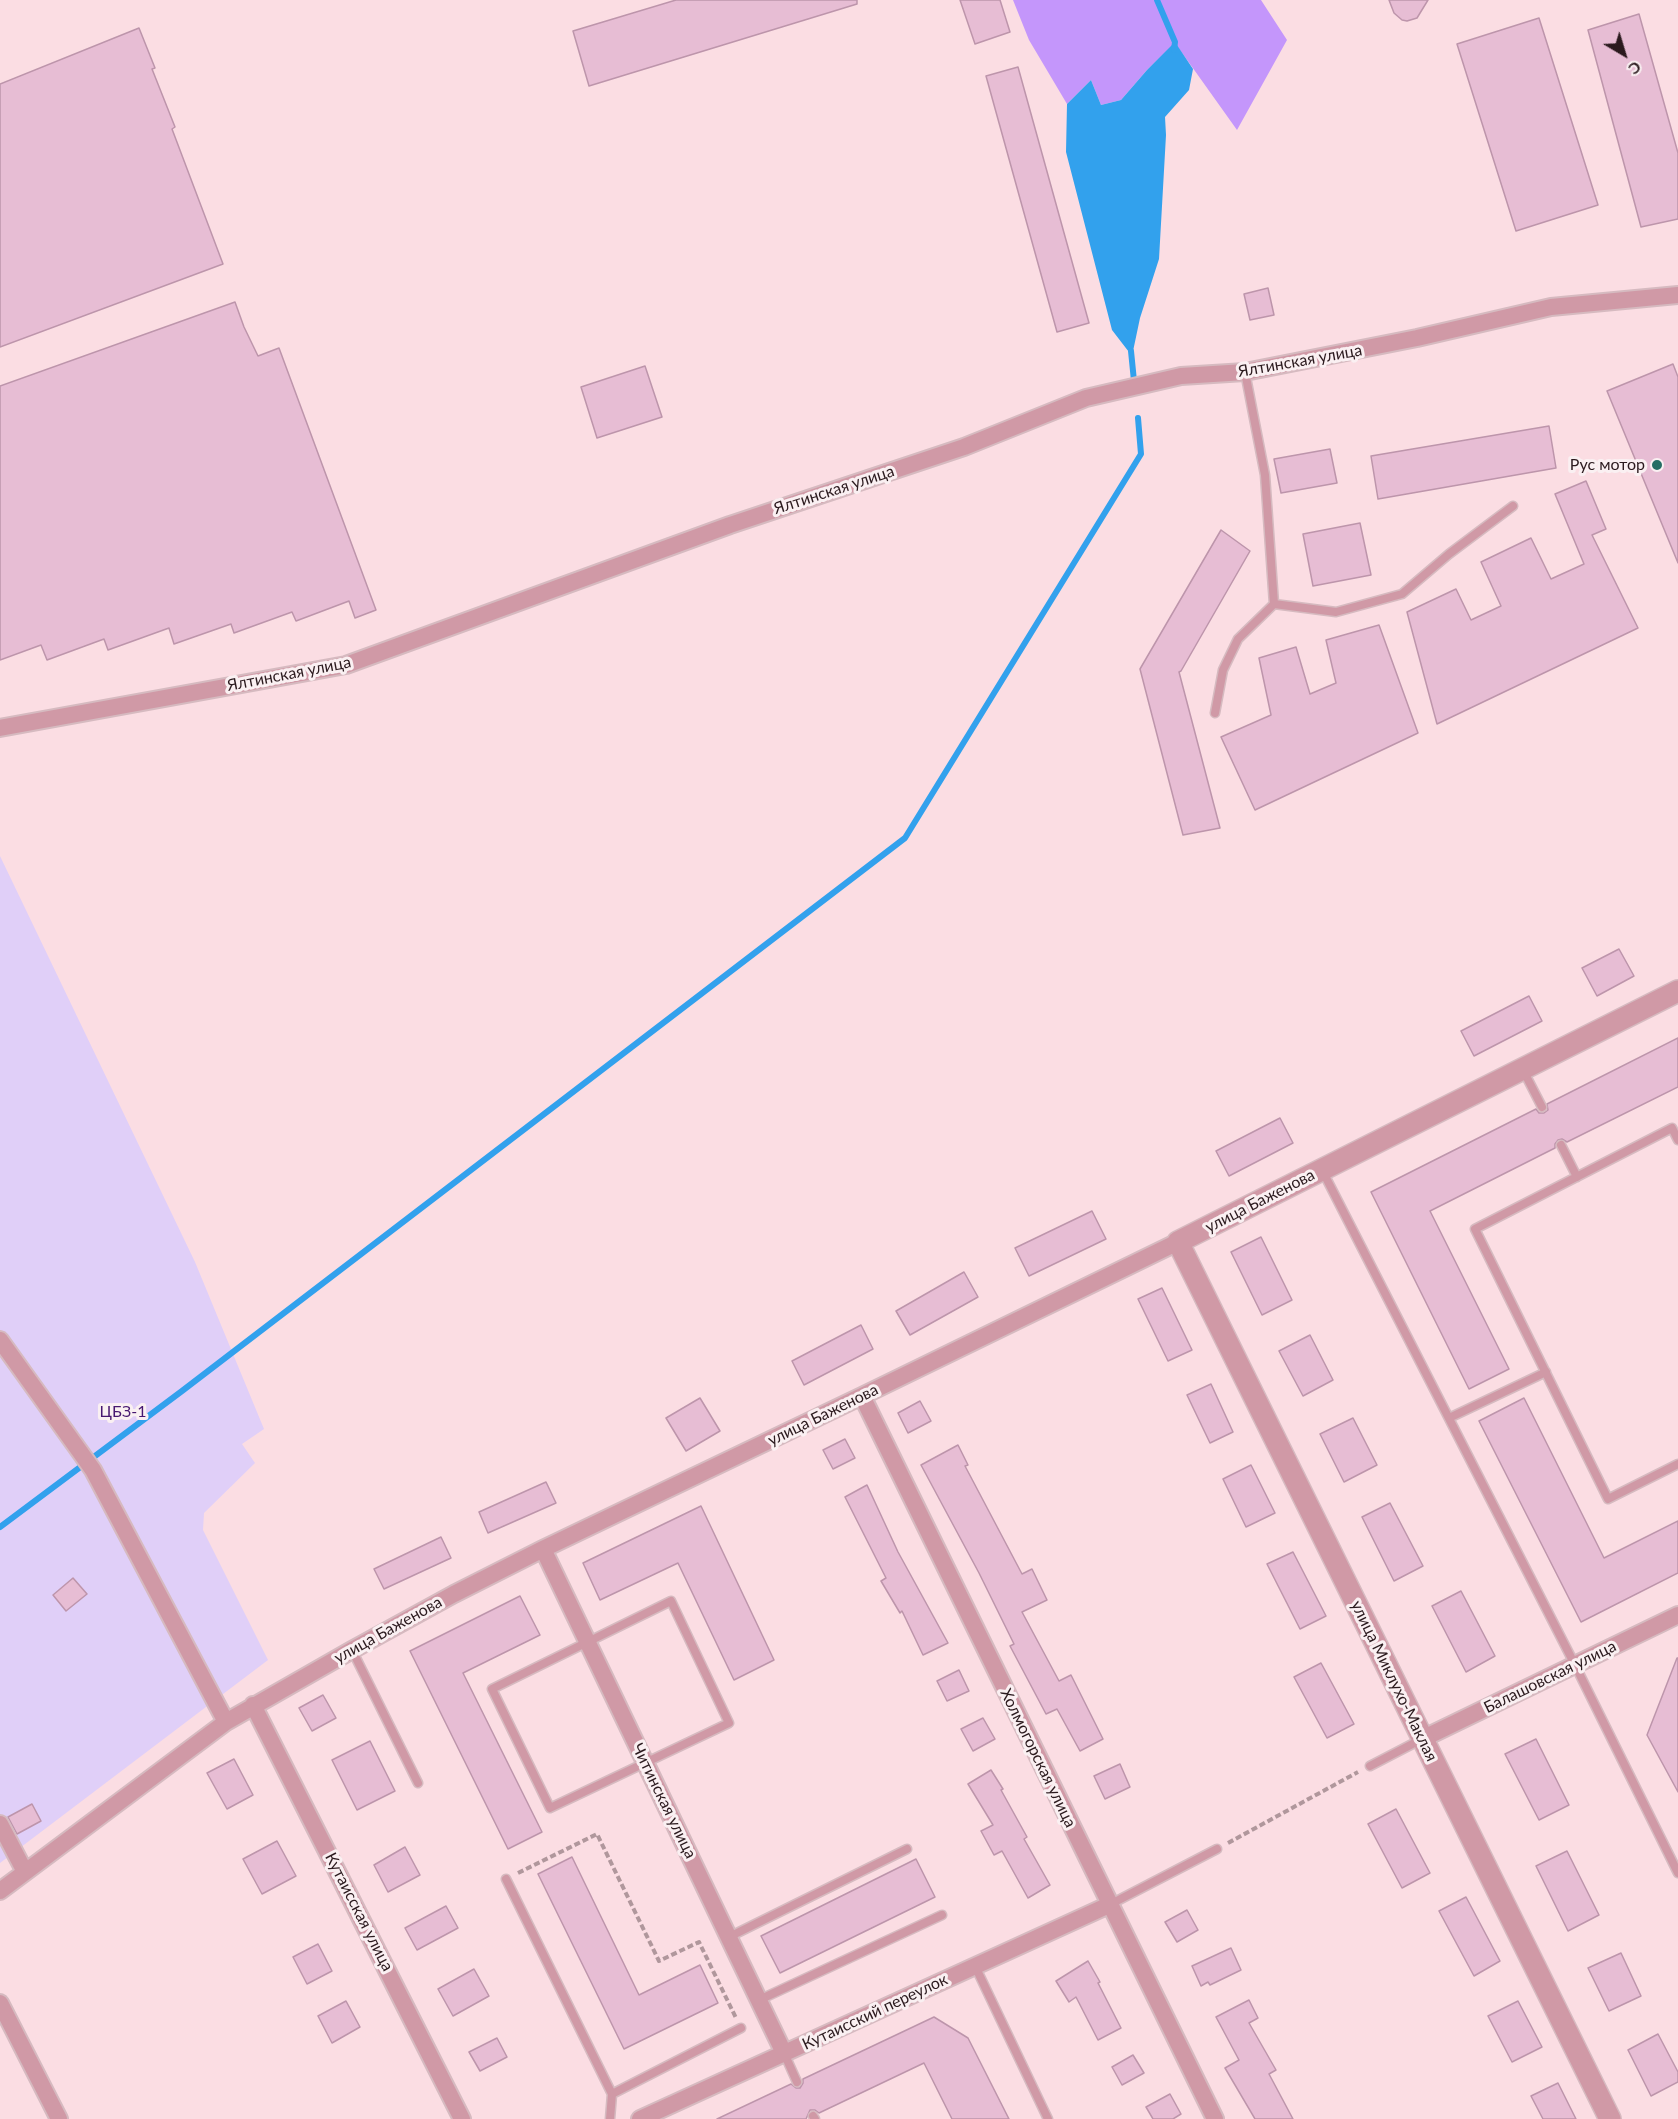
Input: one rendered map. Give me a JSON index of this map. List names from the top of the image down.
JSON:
{
  "streets": {
    "street": [
      "Ялтинская улица",
      "улица Баженова",
      "Балашовская улица",
      "улица Миклухо-Маклая",
      "Холмогорская улица",
      "Читинская улица",
      "Кутаисская улица",
      "Кутаисский переулок"
    ]
  },
  "crossings": [
    ["улица Баженова", "улица Миклухо-Маклая"],
    ["улица Баженова", "Холмогорская улица"],
    ["улица Баженова", "Читинская улица"],
    ["улица Баженова", "Кутаисская улица"],
    ["Балашовская улица", "улица Миклухо-Маклая"],
    ["Холмогорская улица", "Кутаисский переулок"],
    ["Читинская улица", "Кутаисский переулок"]
  ],
  "parks": ["ЦБЗ-1"],
  "places": ["Рус мотор"],
  "north": "bottom right"
}
